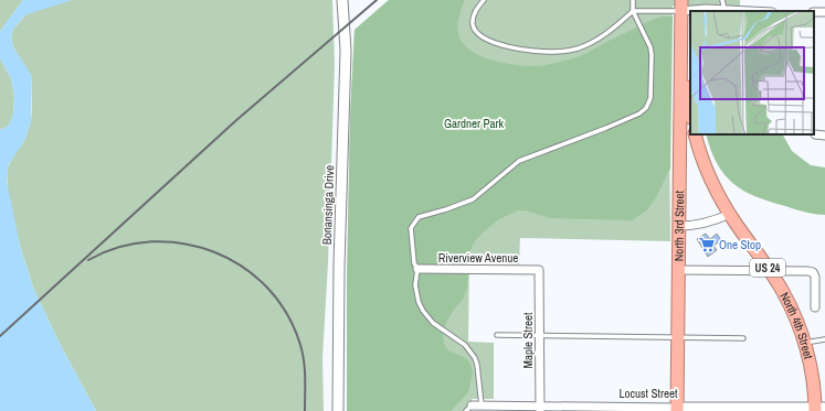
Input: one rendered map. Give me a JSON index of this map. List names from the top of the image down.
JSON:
{
  "streets": {
    "highway": ["North 3rd Street", "US 24", "North 4th Street"],
    "street": [
      "Bonansinga Drive",
      "Riverview Avenue",
      "Maple Street",
      "Locust Street"
    ]
  },
  "crossings": [
    ["North 3rd Street", "Locust Street"],
    ["Riverview Avenue", "Maple Street"],
    ["North 4th Street", "Locust Street"],
    ["Maple Street", "Locust Street"]
  ],
  "parks": ["Gardner Park"],
  "places": {
    "supermarket": ["One Stop"]
  }
}
